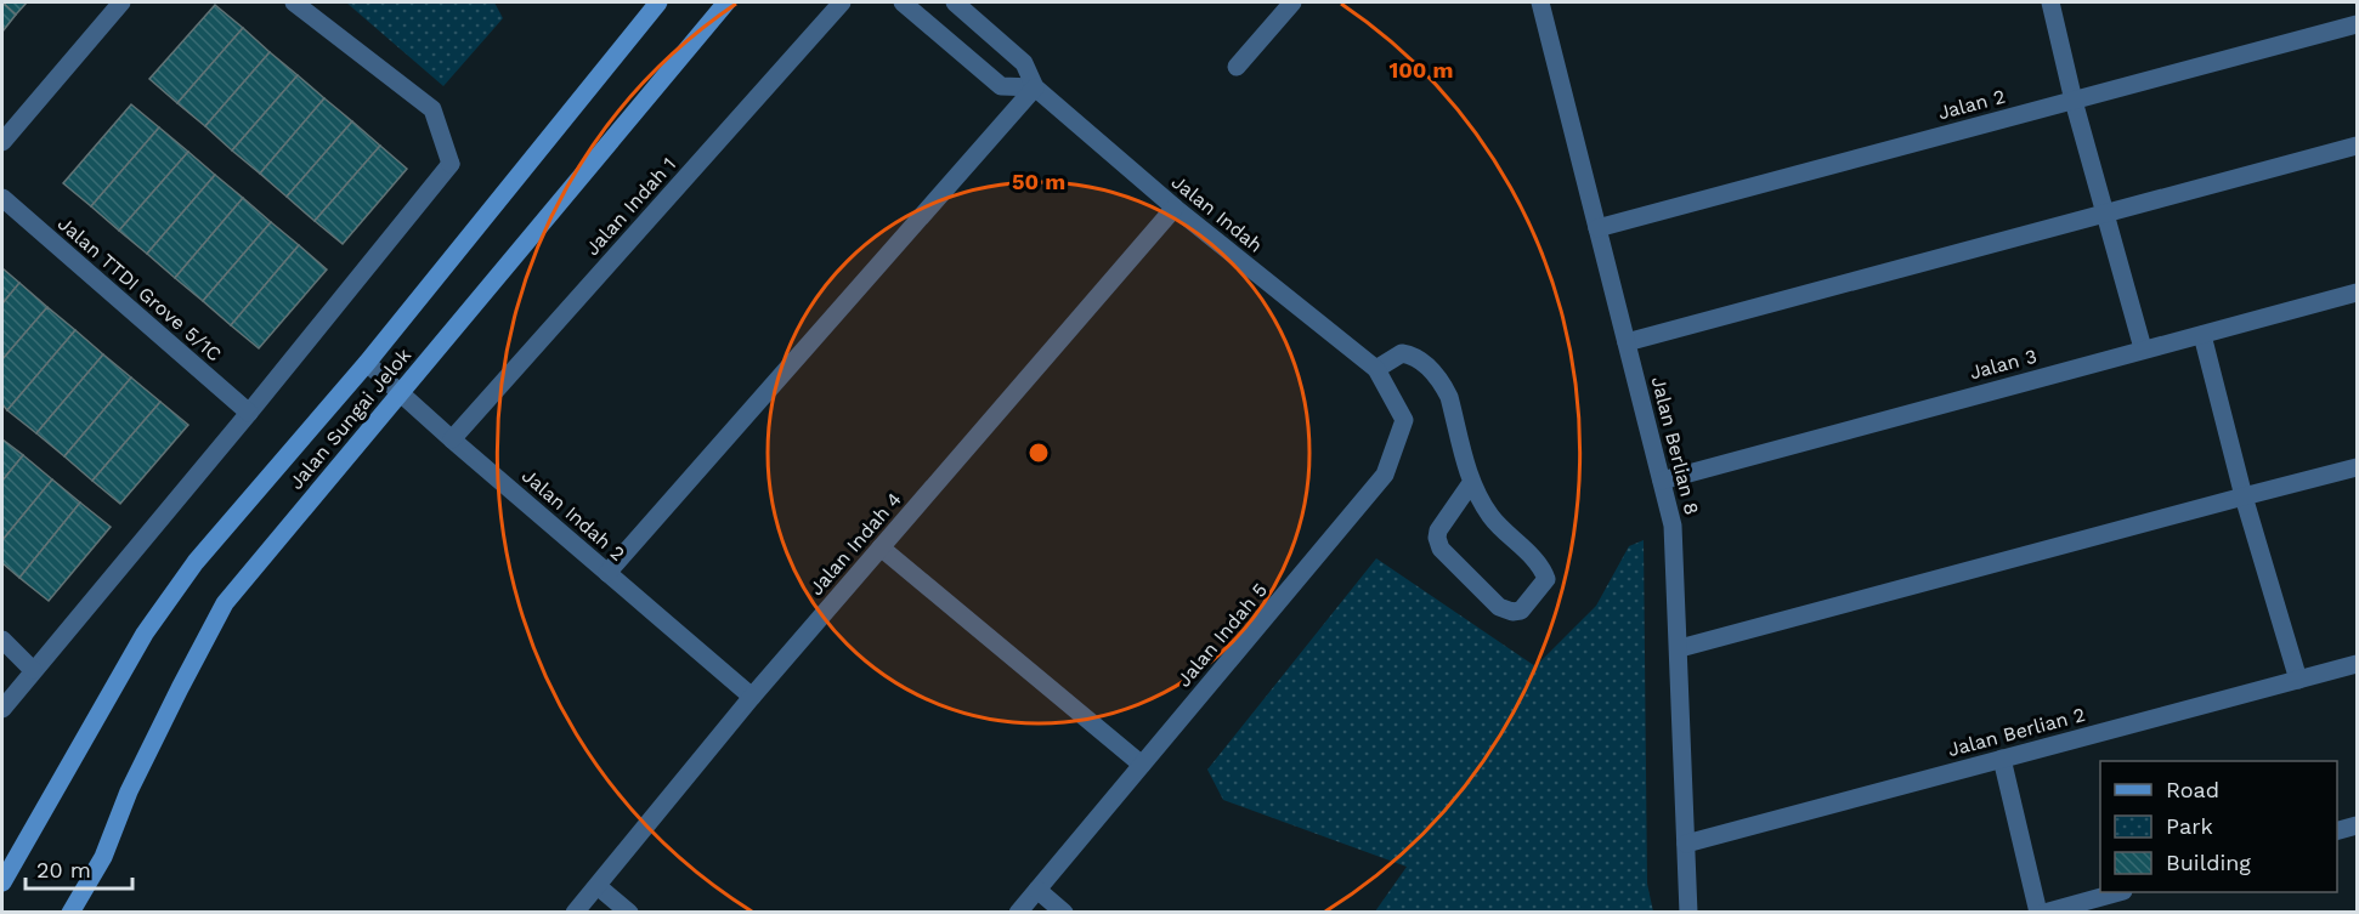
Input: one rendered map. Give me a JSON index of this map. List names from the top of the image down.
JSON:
{
  "streets": {
    "street": [
      "Jalan 2",
      "Jalan Indah 1",
      "Jalan Indah",
      "Jalan TTDI Grove 5/1C",
      "Jalan 3",
      "Jalan Sungai Jelok",
      "Jalan Berlian 8",
      "Jalan Indah 2",
      "Jalan Indah 4",
      "Jalan Indah 5",
      "Jalan Berlian 2"
    ]
  },
  "crossings": [
    ["Jalan 2", "Jalan Berlian 8"],
    ["Jalan Indah 1", "Jalan Indah 2"],
    ["Jalan Indah", "Jalan Indah 4"],
    ["Jalan Indah", "Jalan Indah 5"],
    ["Jalan 3", "Jalan Berlian 8"],
    ["Jalan Sungai Jelok", "Jalan Indah 2"],
    ["Jalan Berlian 8", "Jalan Berlian 2"],
    ["Jalan Indah 2", "Jalan Indah 4"]
  ],
  "legend": ["Road", "Park", "Building"],
  "scale_bar": "20 m",
  "rings": ["100 m", "50 m"]
}
